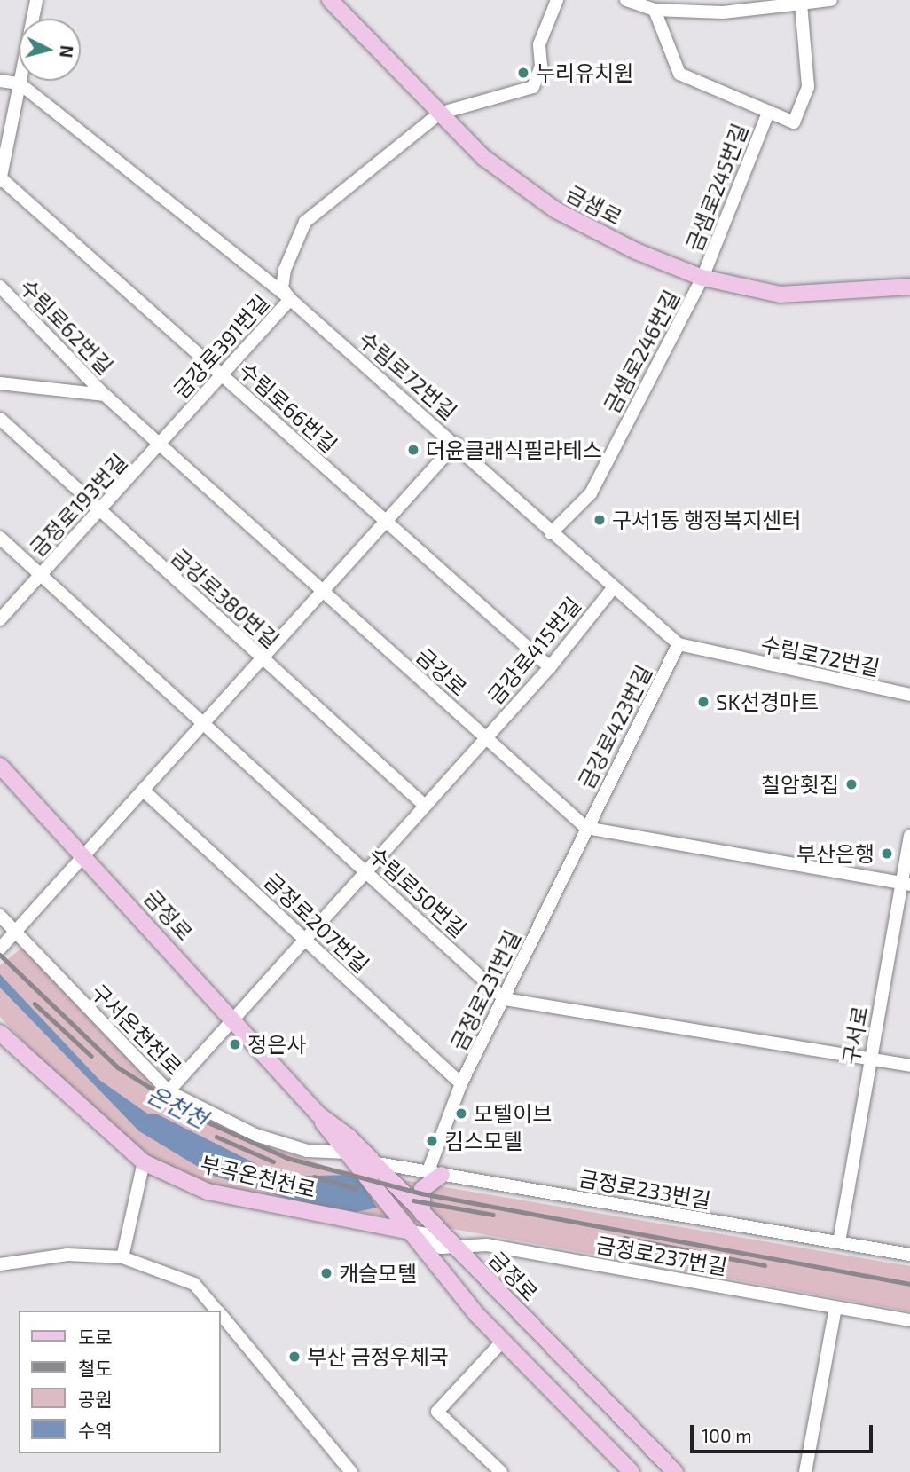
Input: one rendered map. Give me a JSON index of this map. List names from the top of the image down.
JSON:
{
  "streets": {
    "main road": ["금샘로", "금정로", "부곡온천천로"],
    "street": [
      "금샘로245번길",
      "수림로62번길",
      "금강로391번길",
      "금샘로246번길",
      "수림로72번길",
      "수림로66번길",
      "금정로193번길",
      "금강로380번길",
      "금강로415번길",
      "금강로",
      "금강로423번길",
      "수림로50번길",
      "금정로207번길",
      "금정로231번길",
      "구서온천천로",
      "구서로",
      "금정로233번길",
      "금정로237번길"
    ]
  },
  "crossings": [
    ["금샘로245번길", "금샘로"],
    ["금샘로245번길", "금샘로246번길"],
    ["금샘로", "금강로391번길"],
    ["금샘로", "금샘로246번길"],
    ["수림로62번길", "금강로"],
    ["금강로391번길", "수림로72번길"],
    ["금강로391번길", "수림로66번길"],
    ["금강로391번길", "금정로193번길"],
    ["금강로391번길", "금강로"],
    ["금샘로246번길", "수림로72번길"],
    ["수림로72번길", "금강로415번길"],
    ["수림로72번길", "금강로423번길"],
    ["수림로66번길", "금강로415번길"],
    ["금정로193번길", "금강로380번길"],
    ["금정로193번길", "금강로"],
    ["금정로193번길", "수림로50번길"],
    ["금강로380번길", "금강로415번길"],
    ["금강로415번길", "금강로"],
    ["금강로415번길", "수림로50번길"],
    ["금강로415번길", "금정로"],
    ["금강로415번길", "금정로207번길"],
    ["금강로415번길", "구서온천천로"],
    ["금강로", "금강로423번길"],
    ["금강로", "금정로231번길"],
    ["금강로423번길", "금정로231번길"],
    ["수림로50번길", "금정로231번길"],
    ["금정로", "구서온천천로"],
    ["금정로", "부곡온천천로"],
    ["금정로", "금정로233번길"],
    ["금정로", "금정로237번길"],
    ["금정로207번길", "금정로231번길"],
    ["금정로231번길", "금정로233번길"],
    ["구서로", "금정로233번길"]
  ],
  "water": ["온천천"],
  "places": [
    "누리유치원",
    "더윤클래식필라테스",
    "구서1동 행정복지센터",
    "SK선경마트",
    "칠암횟집",
    "부산은행",
    "정은사",
    "모텔이브",
    "킴스모텔",
    "캐슬모텔",
    "부산 금정우체국"
  ],
  "legend": [
    "도로",
    "철도",
    "공원",
    "수역"
  ],
  "scale_bar": "100 m",
  "north": "right"
}
